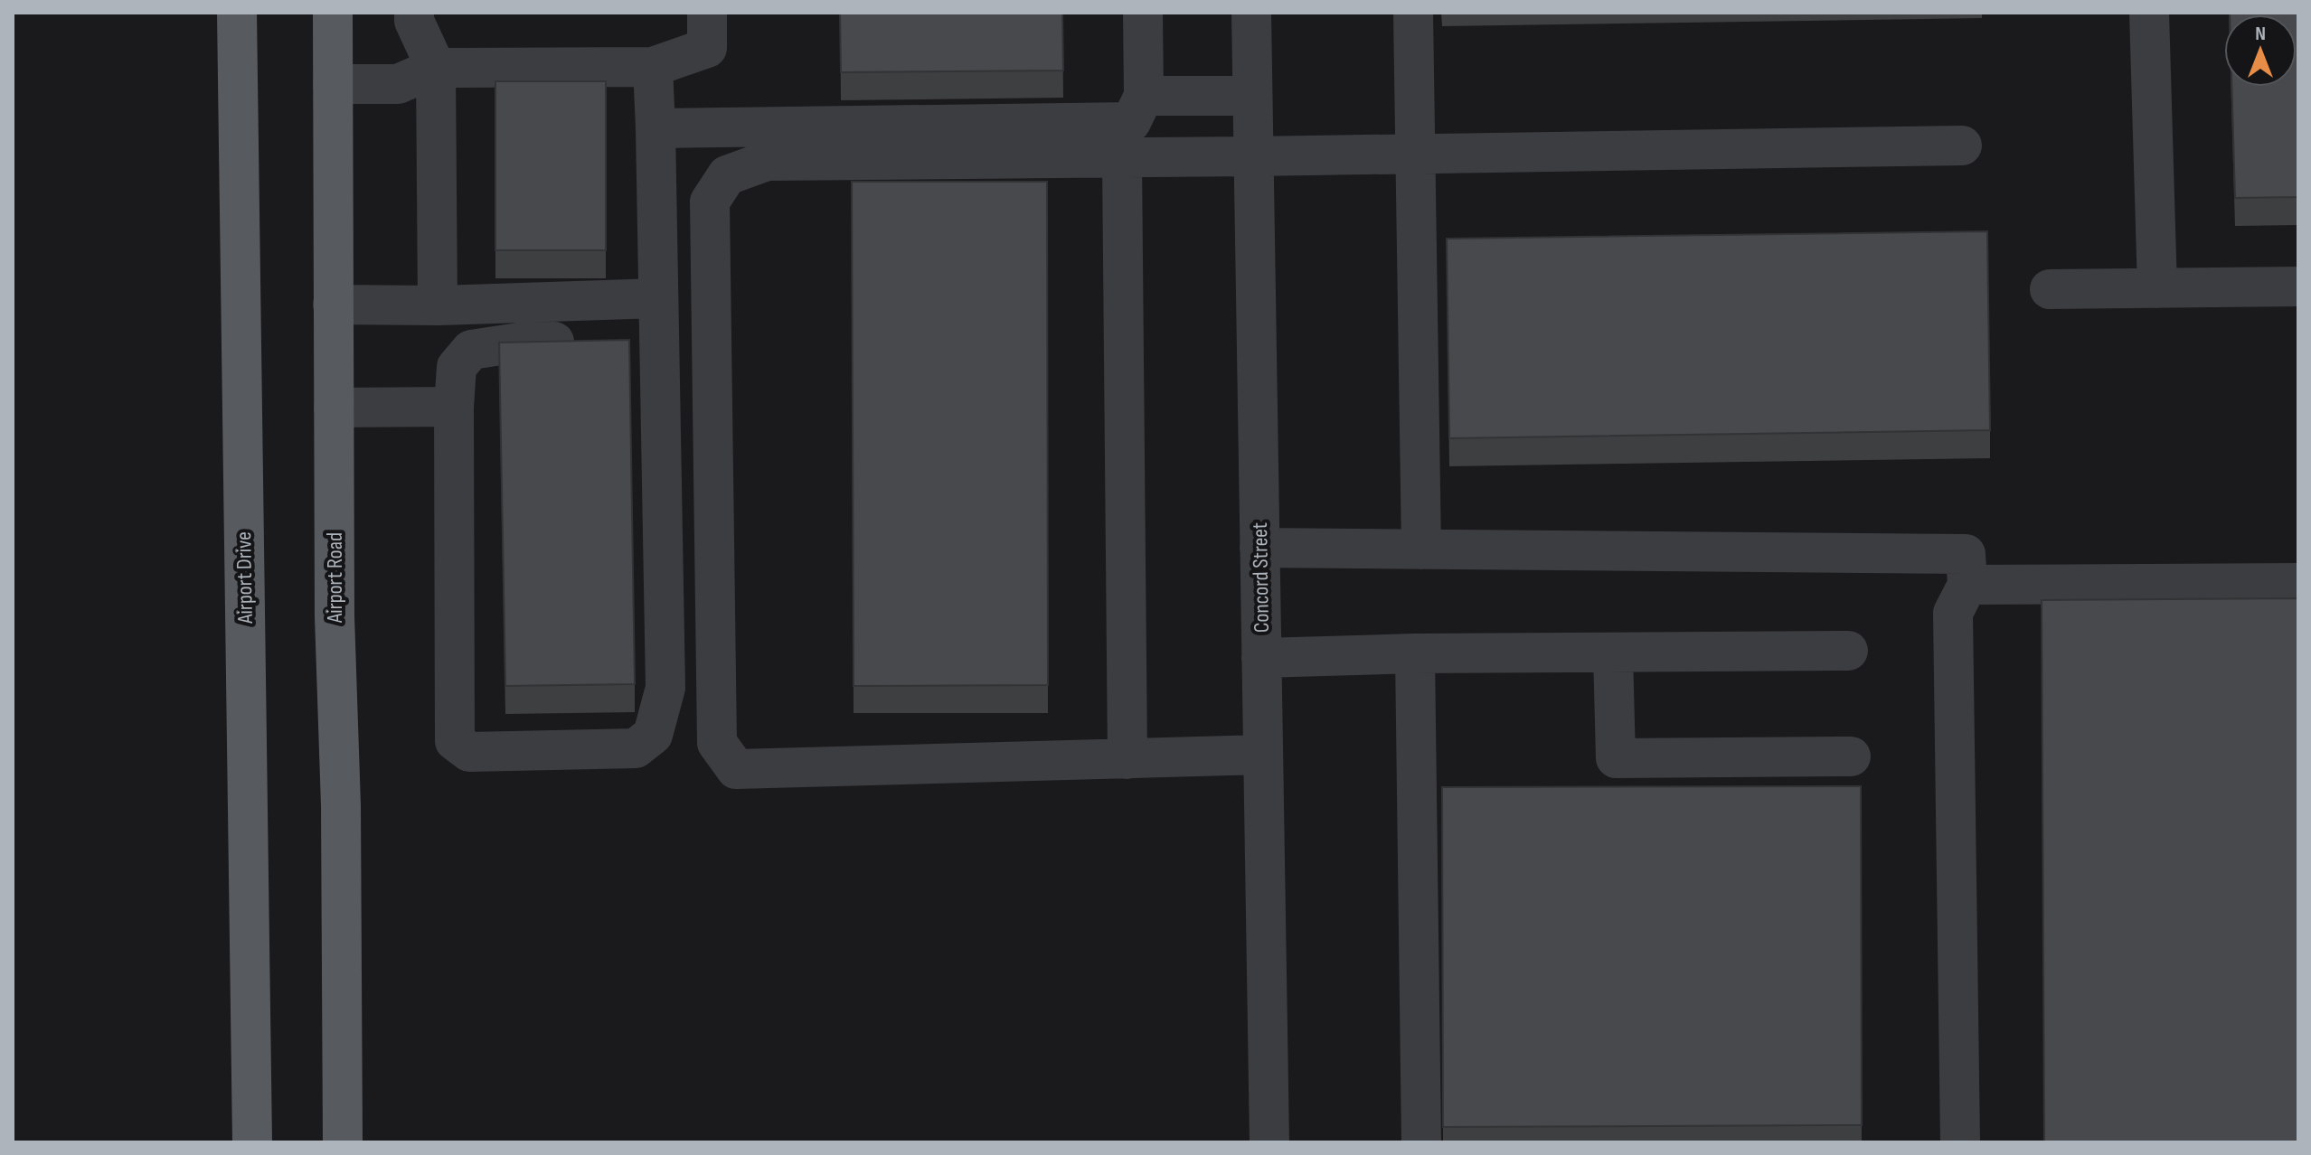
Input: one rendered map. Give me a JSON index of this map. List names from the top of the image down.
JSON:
{
  "streets": {
    "main road": ["Airport Drive", "Airport Road"],
    "street": ["Concord Street"]
  },
  "north": "top"
}
